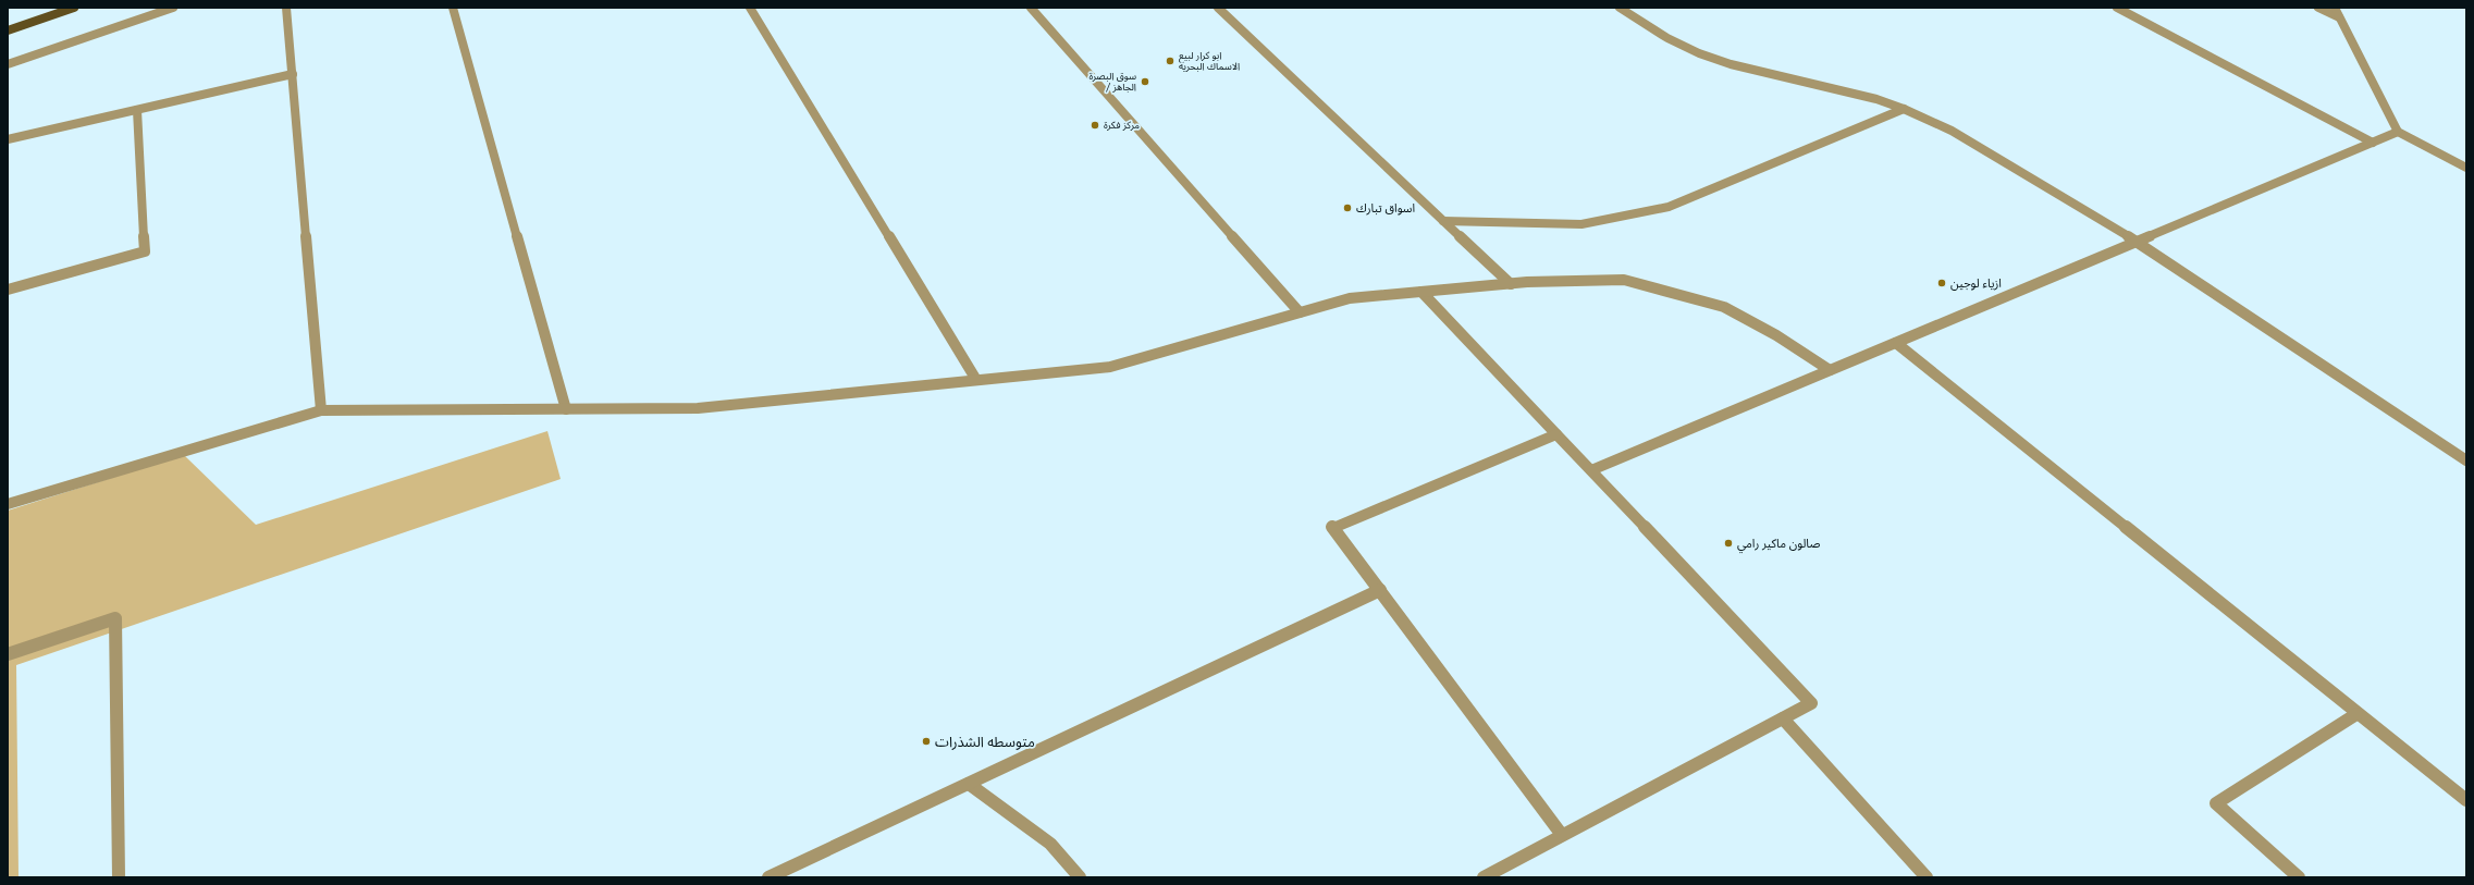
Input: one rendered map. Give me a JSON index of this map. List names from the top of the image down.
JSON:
{
  "places": [
    "ابو كرار لبيع الاسماك البحريه",
    "سوق البصرة / الجاهز",
    "مركز فكرة",
    "اسواق تبارك",
    "ازياء لوجين",
    "صالون ماكير رامي",
    "متوسطه الشذرات"
  ]
}
